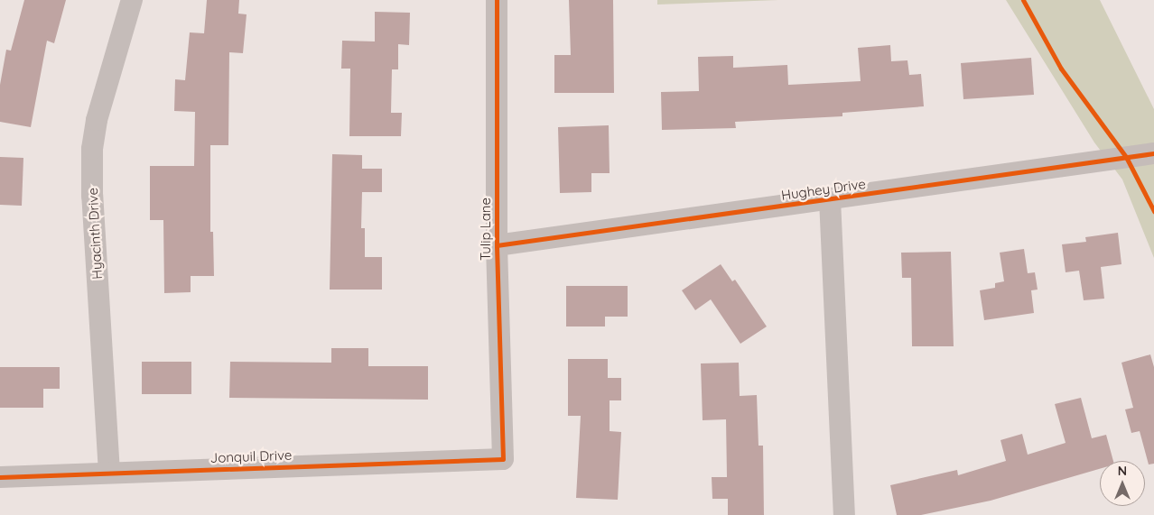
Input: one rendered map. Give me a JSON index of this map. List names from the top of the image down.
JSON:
{
  "streets": {
    "street": [
      "Hughey Drive",
      "Tulip Lane",
      "Hyacinth Drive",
      "Jonquil Drive"
    ]
  },
  "crossings": [
    ["Hughey Drive", "Tulip Lane"],
    ["Tulip Lane", "Jonquil Drive"],
    ["Hyacinth Drive", "Jonquil Drive"]
  ],
  "north": "top"
}
